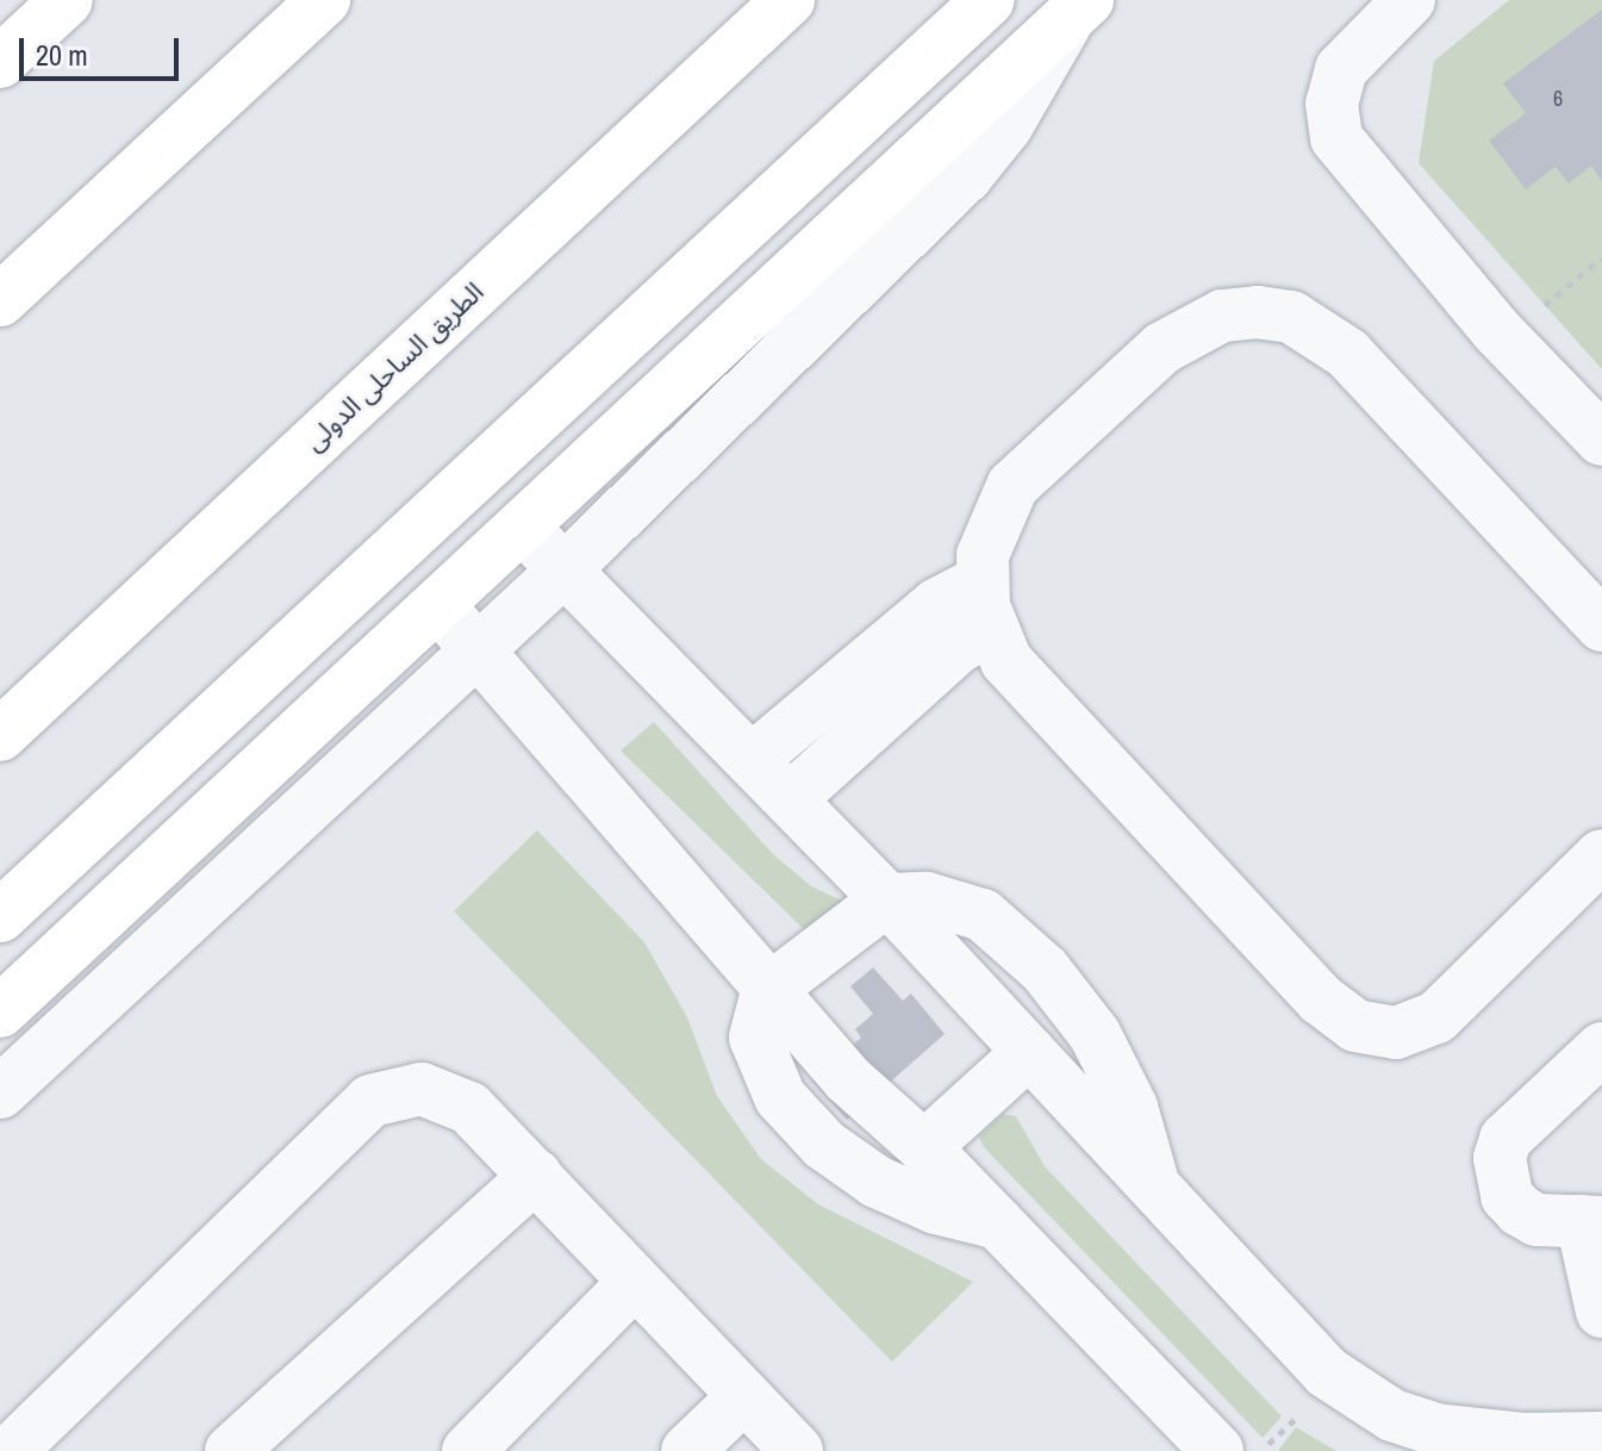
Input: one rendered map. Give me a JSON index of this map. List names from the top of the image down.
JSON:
{
  "streets": {
    "main road": ["الطريق الساحلى الدولى"]
  },
  "house_numbers": ["6"],
  "scale_bar": "20 m"
}
